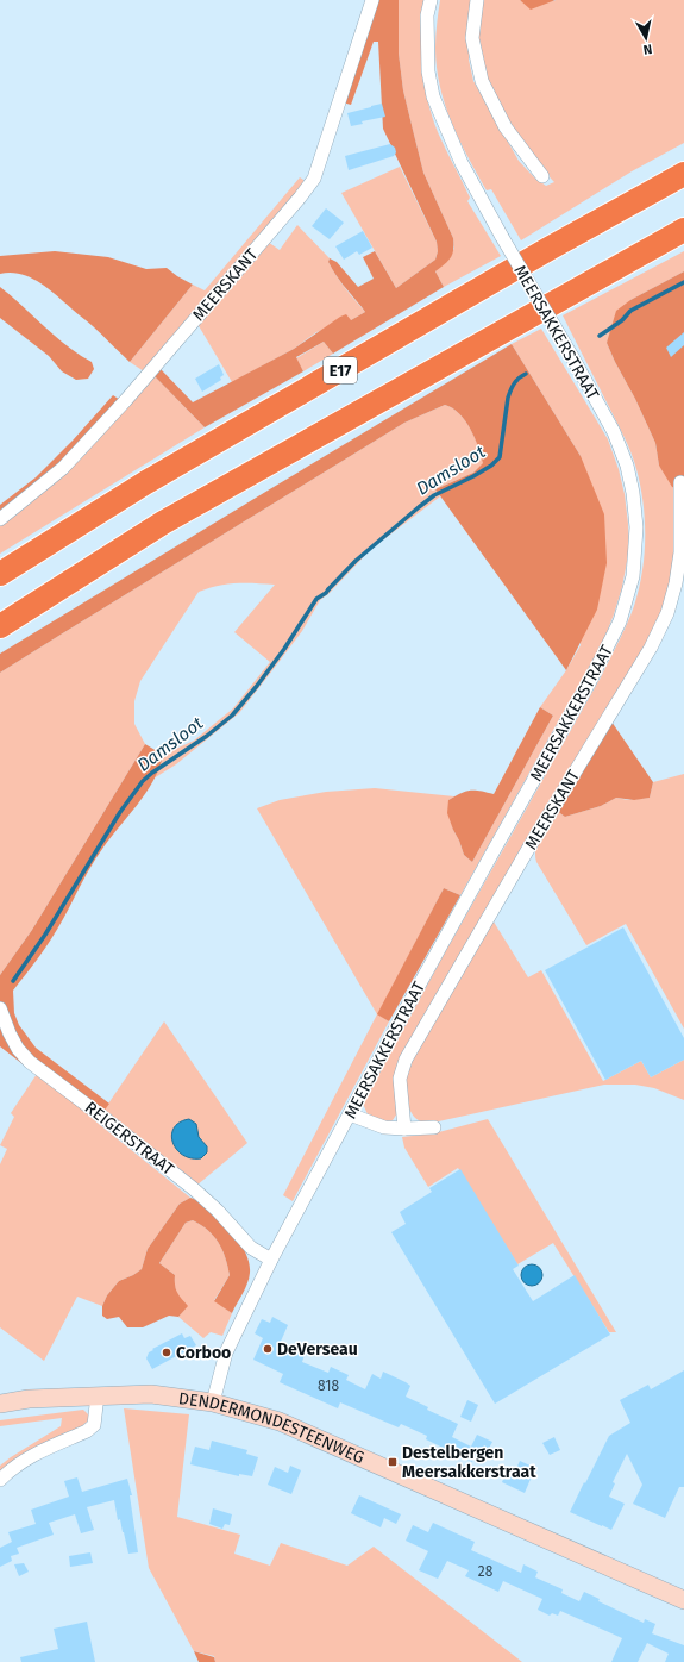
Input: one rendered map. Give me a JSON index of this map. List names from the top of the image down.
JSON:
{
  "streets": {
    "highway": ["E17"],
    "main road": ["DENDERMONDESTEENWEG"],
    "street": ["MEERSKANT", "MEERSAKKERSTRAAT", "REIGERSTRAAT"]
  },
  "crossings": [
    ["MEERSAKKERSTRAAT", "REIGERSTRAAT"],
    ["MEERSAKKERSTRAAT", "DENDERMONDESTEENWEG"]
  ],
  "water": ["Damsloot"],
  "places": {
    "other": ["DeVerseau", "Corboo"],
    "transit": ["Destelbergen Meersakkerstraat"]
  },
  "house_numbers": ["818", "28"],
  "north": "bottom"
}
